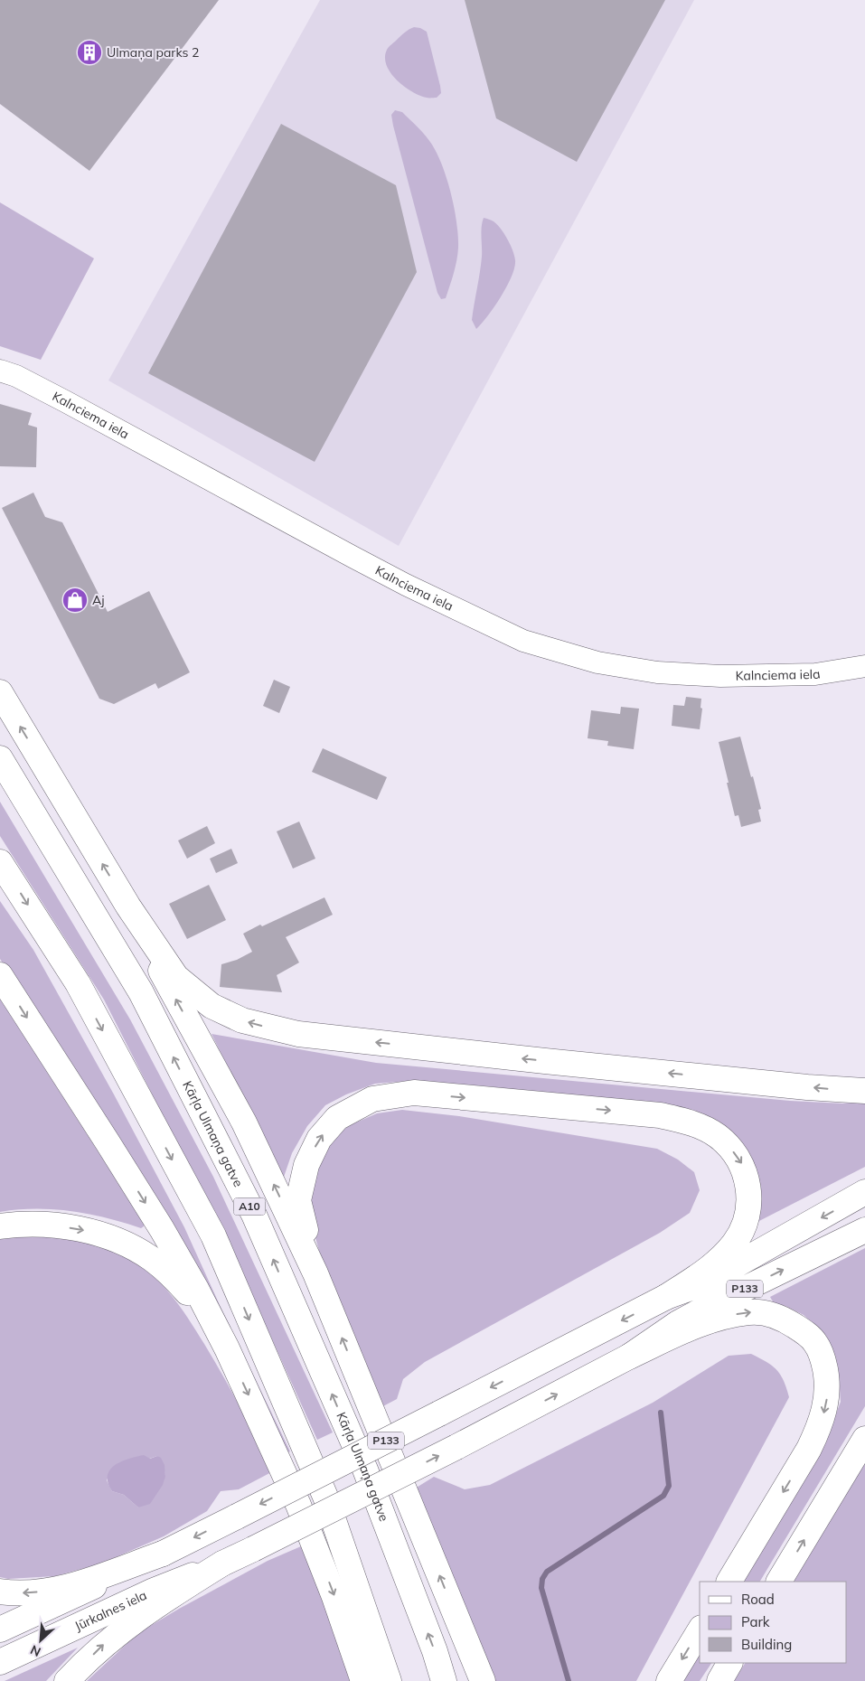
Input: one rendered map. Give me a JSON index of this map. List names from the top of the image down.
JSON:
{
  "streets": {
    "main road": [
      "Kārļa Ulmaņa gatve",
      "A10",
      "P133",
      "Jūrkalnes iela"
    ],
    "street": ["Kalnciema iela"]
  },
  "crossings": [
    ["P133", "Jūrkalnes iela"]
  ],
  "places": {
    "building": ["Ulmaņa parks 2"],
    "shop": ["Aj"]
  },
  "legend": ["Road", "Park", "Building"],
  "north": "bottom left"
}
